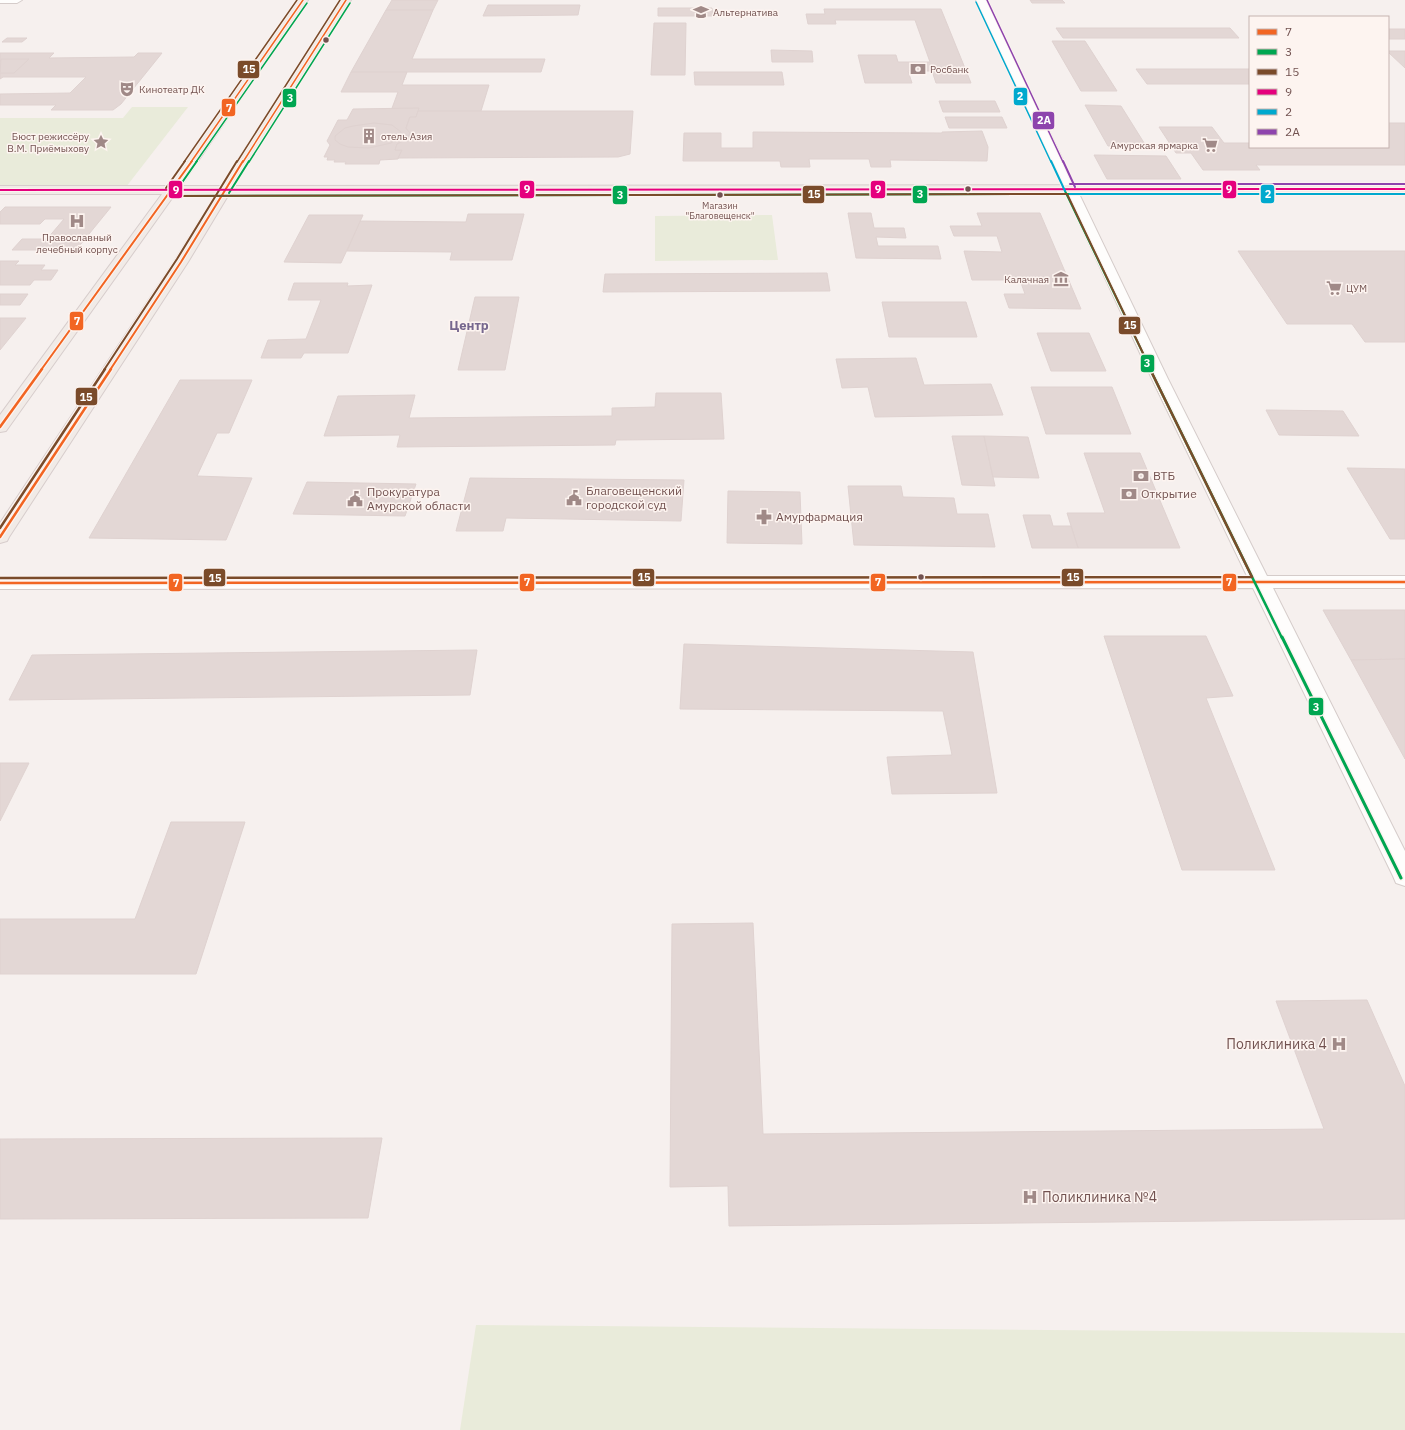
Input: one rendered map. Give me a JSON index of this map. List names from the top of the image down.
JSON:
{
  "districts": ["Центр"],
  "places": {
    "school or university": ["Альтернатива"],
    "bank": ["Росбанк", "ВТБ", "Открытие"],
    "theatre": ["Кинотеатр ДК"],
    "building": ["отель Азия"],
    "place": ["Бюст режиссёру В.М. Приёмыхову"],
    "supermarket": ["Амурская ярмарка", "ЦУМ"],
    "other": ["Магазин \"Благовещенск\""],
    "hospital": ["Православный лечебный корпус", "Поликлиника 4", "Поликлиника №4"],
    "museum": ["Калачная"],
    "public building": ["Благовещенский городской суд", "Прокуратура Амурской области"],
    "pharmacy": ["Амурфармация"]
  },
  "lines": [
    "transit line 7",
    "transit line 15",
    "transit line 2А",
    "transit line 2",
    "transit line 3",
    "transit line 9"
  ],
  "legend": [
    "7",
    "3",
    "15",
    "9",
    "2",
    "2А"
  ]
}
